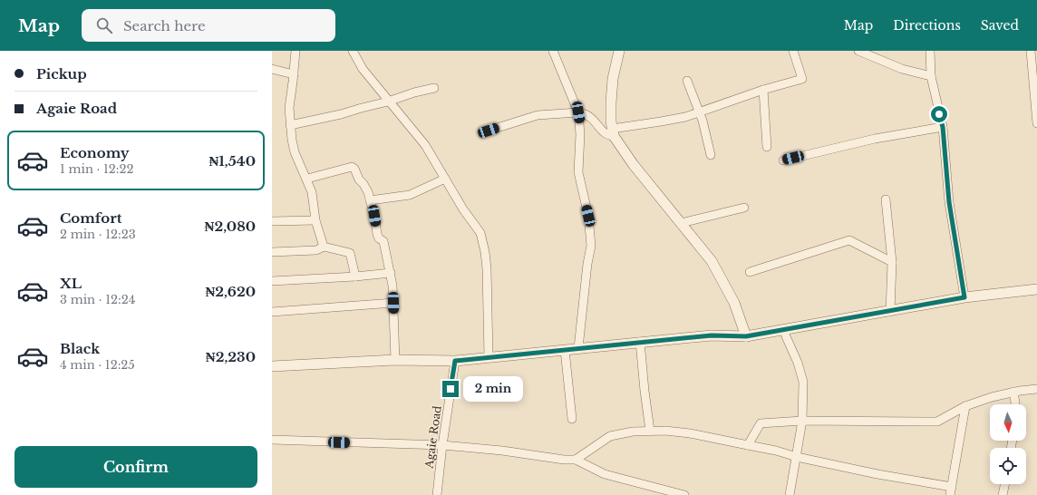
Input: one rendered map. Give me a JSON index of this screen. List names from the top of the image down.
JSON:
{
  "streets": {
    "street": ["Agaie Road"]
  },
  "north": "bottom",
  "page": {
    "header": "Map",
    "search": "Search here",
    "nav": ["Map", "Directions", "Saved"],
    "banner": ["Pickup", "Agaie Road"],
    "list": [
      {
        "name": "Economy",
        "note": "1 min · 12:22",
        "value": "₦1,540"
      },
      {
        "name": "Comfort",
        "note": "2 min · 12:23",
        "value": "₦2,080"
      },
      {
        "name": "XL",
        "note": "3 min · 12:24",
        "value": "₦2,620"
      },
      {
        "name": "Black",
        "note": "4 min · 12:25",
        "value": "₦2,230"
      }
    ],
    "bubble": "2 min",
    "buttons": "Confirm"
  }
}
